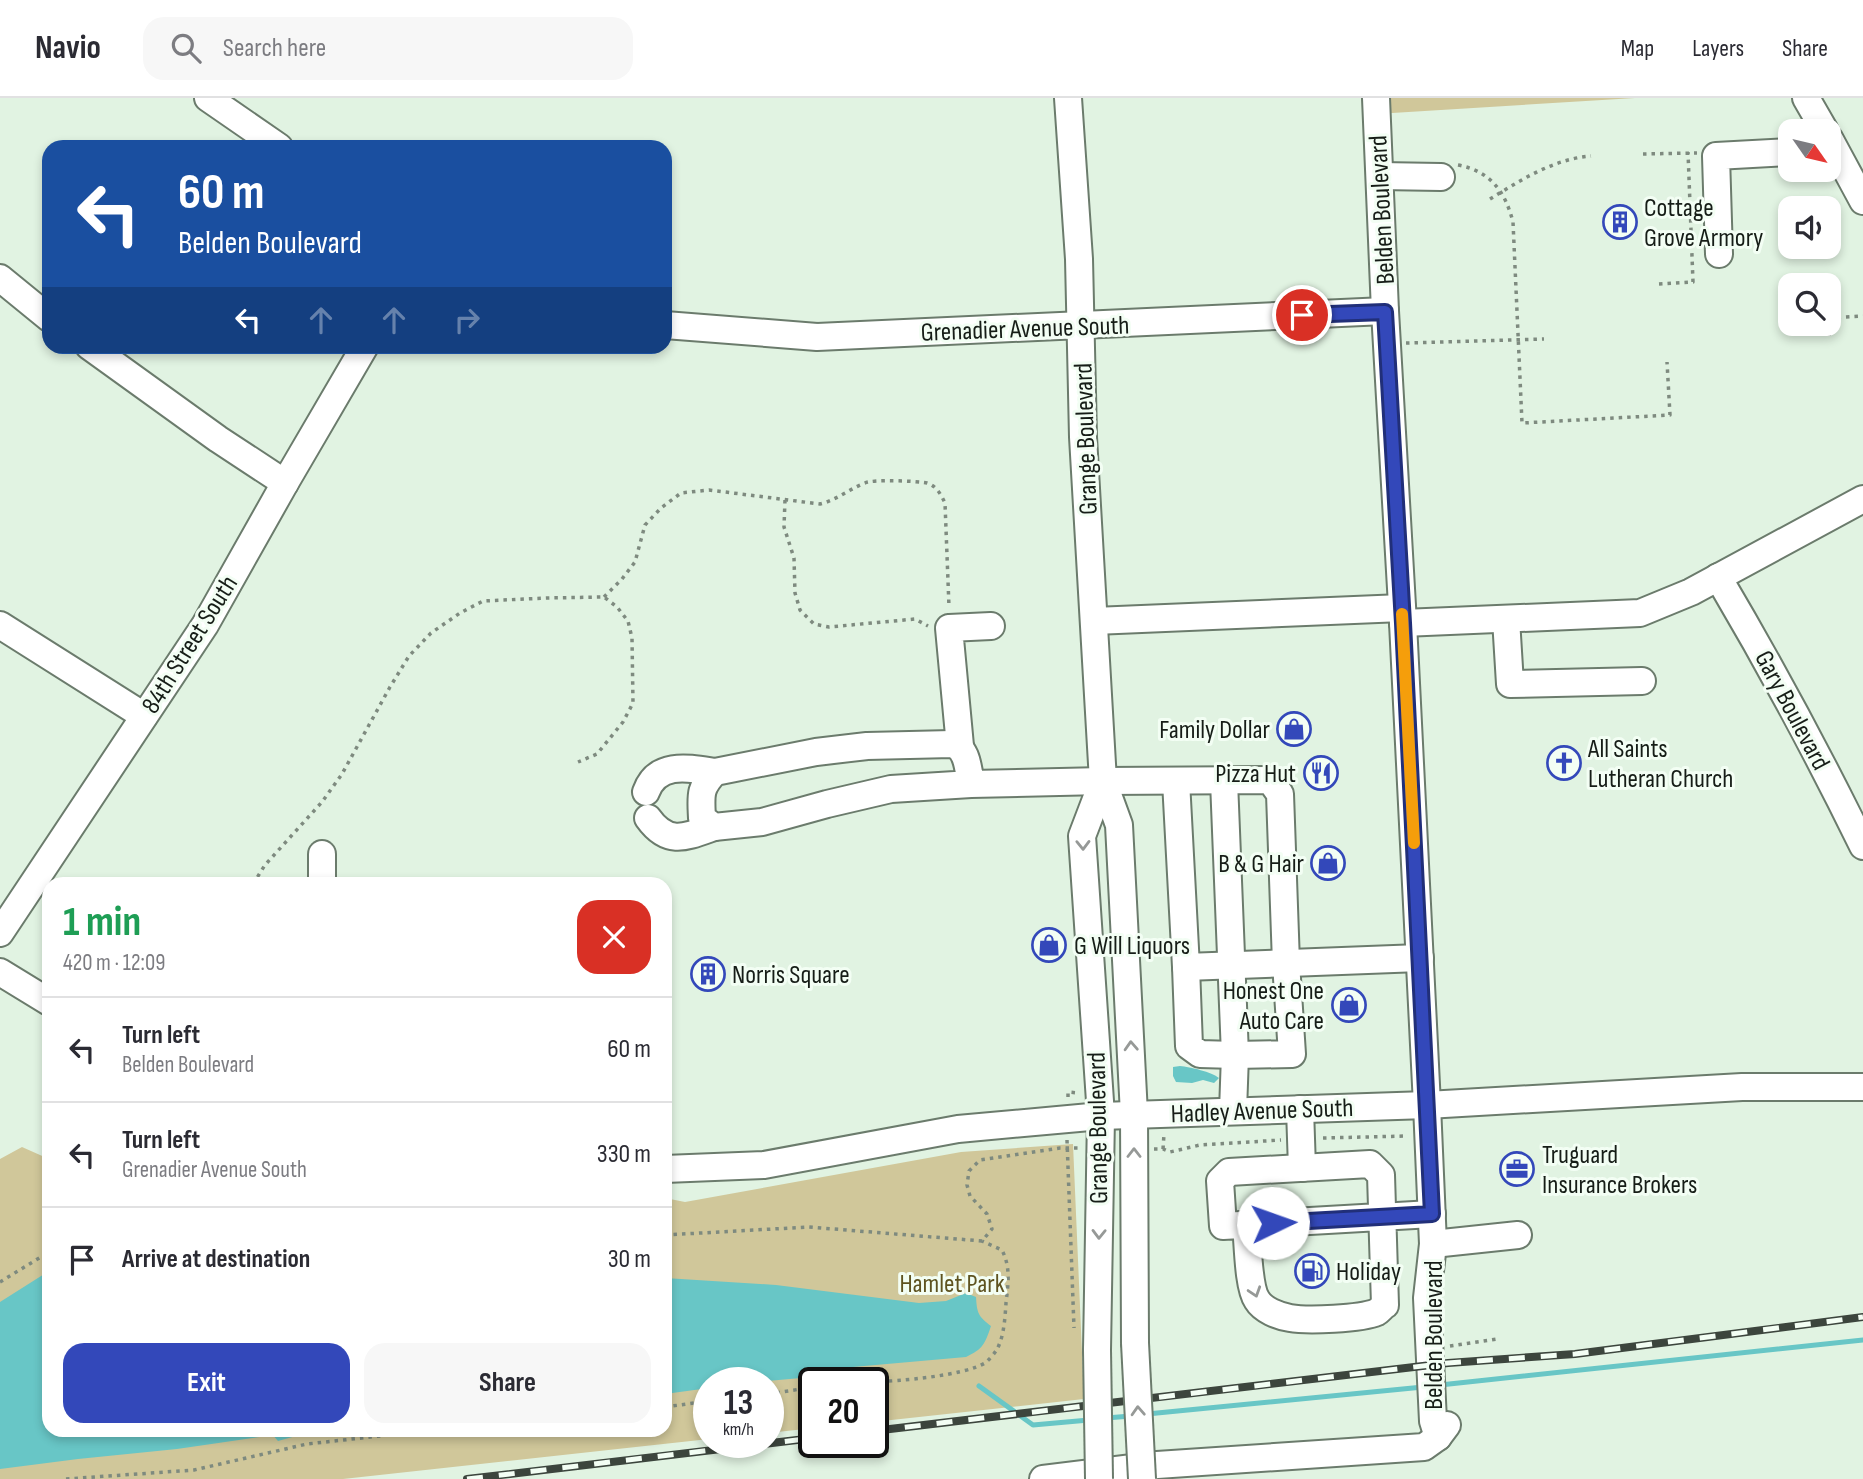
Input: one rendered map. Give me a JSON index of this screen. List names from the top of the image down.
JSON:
{
  "streets": {
    "street": [
      "Belden Boulevard",
      "Grenadier Avenue South",
      "Grange Boulevard",
      "84th Street South",
      "Gary Boulevard",
      "Hadley Avenue South"
    ]
  },
  "crossings": [
    ["Belden Boulevard", "Grenadier Avenue South"],
    ["Belden Boulevard", "Hadley Avenue South"],
    ["Grenadier Avenue South", "Grange Boulevard"],
    ["Grange Boulevard", "Hadley Avenue South"]
  ],
  "parks": ["Hamlet Park"],
  "places": {
    "building": ["Cottage Grove Armory", "Norris Square"],
    "shop": [
      "Family Dollar",
      "B & G Hair",
      "G Will Liquors",
      "Honest One Auto Care"
    ],
    "church": ["All Saints Lutheran Church"],
    "restaurant": ["Pizza Hut"],
    "office": ["Truguard Insurance Brokers"],
    "fuel station": ["Holiday"]
  },
  "north": "bottom right",
  "page": {
    "header": "Navio",
    "search": "Search here",
    "nav": ["Map", "Layers", "Share"],
    "turn": ["60 m", "Belden Boulevard"],
    "heading": ["1 min", "420 m · 12:09"],
    "list": [
      {
        "name": "Turn left",
        "note": "Belden Boulevard",
        "value": "60 m"
      },
      {
        "name": "Turn left",
        "note": "Grenadier Avenue South",
        "value": "330 m"
      },
      {
        "name": "Arrive at destination",
        "value": "30 m"
      }
    ],
    "buttons": ["Exit", "Share"],
    "speed": "13 km/h",
    "limit": "20"
  }
}
